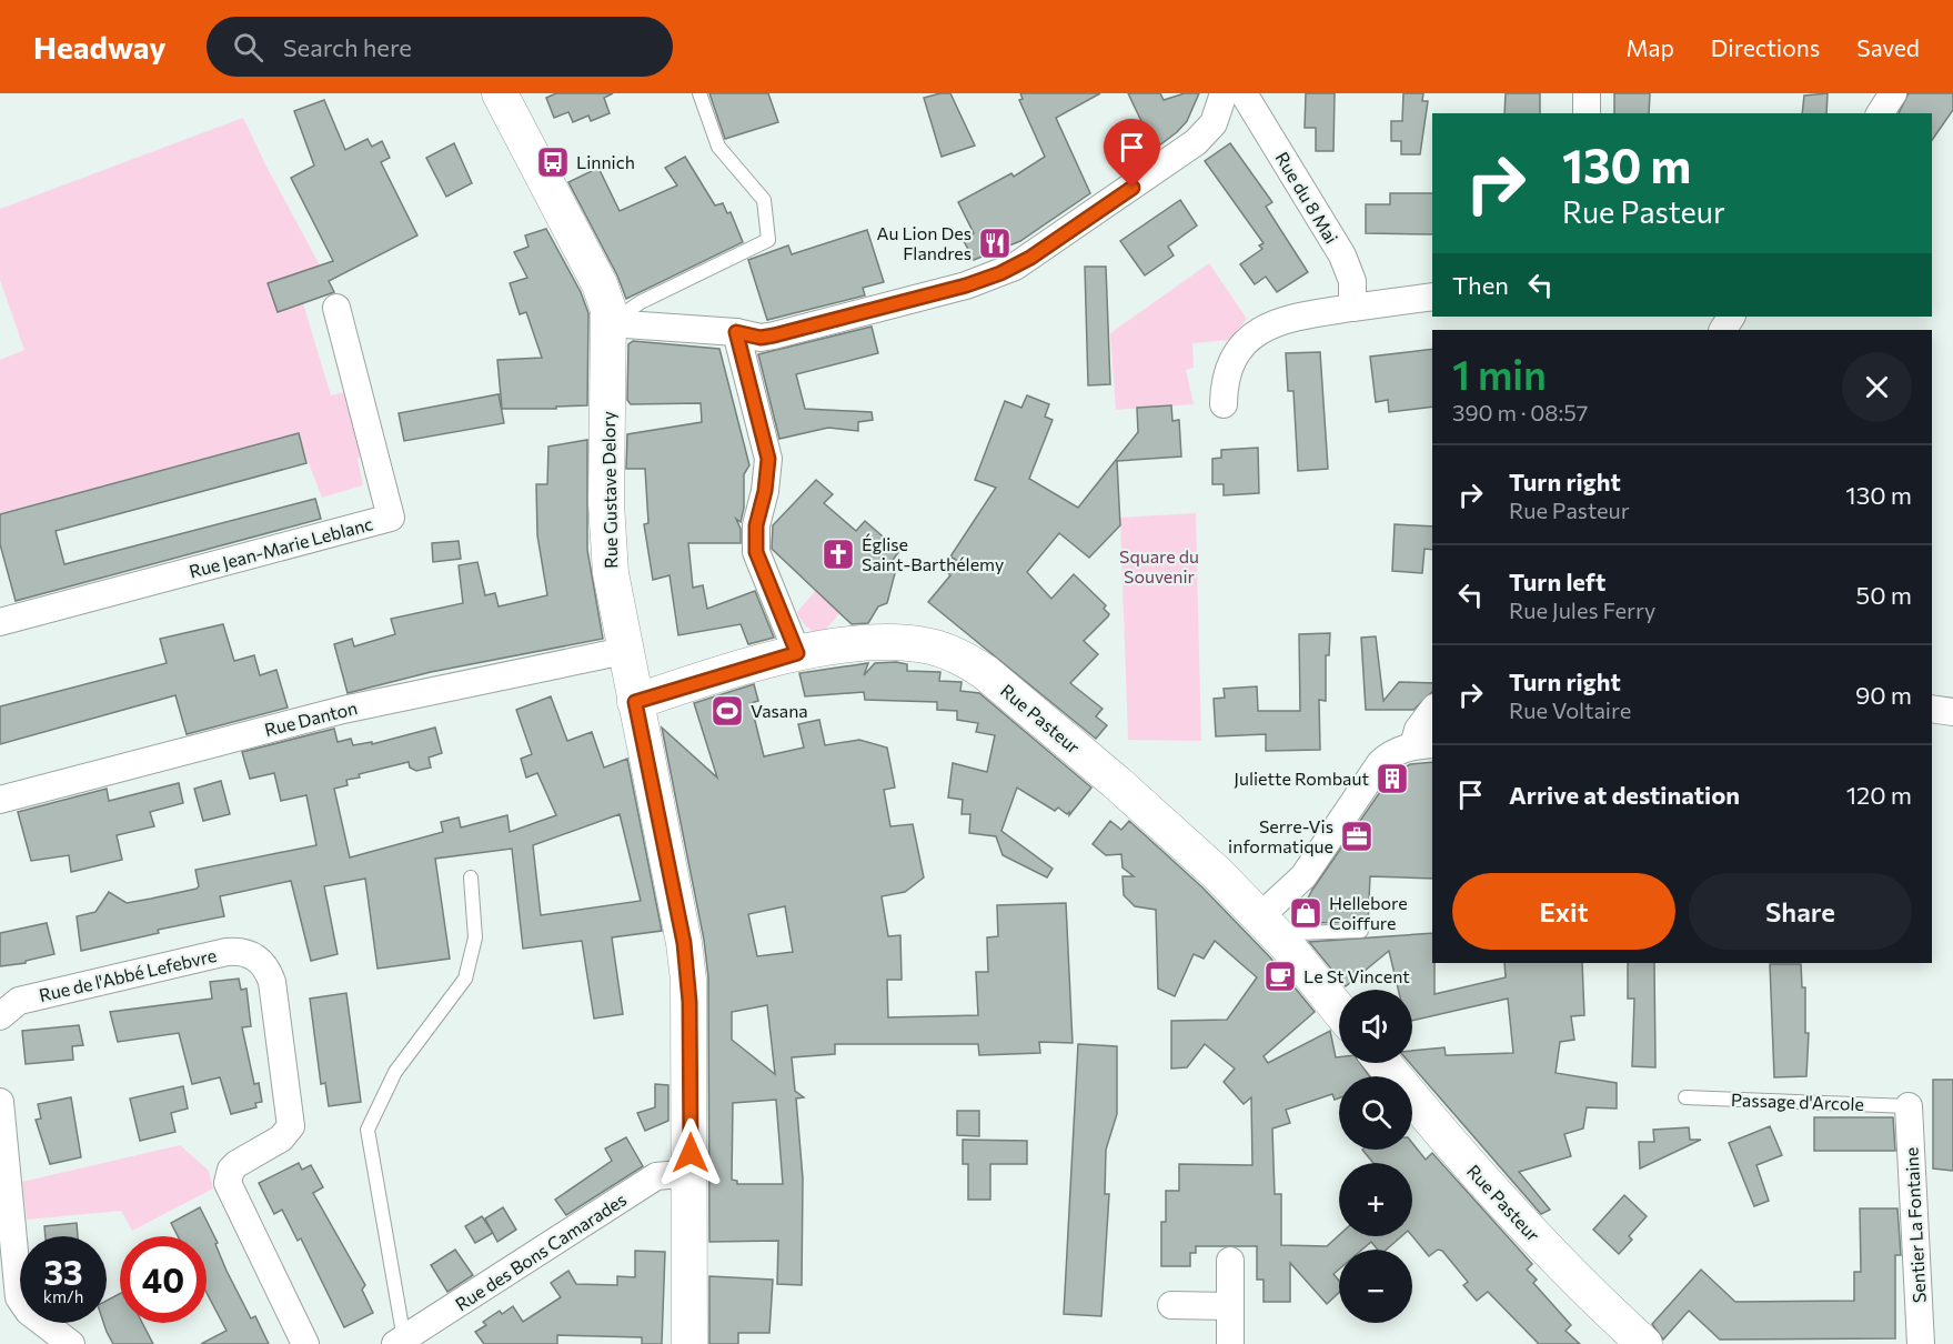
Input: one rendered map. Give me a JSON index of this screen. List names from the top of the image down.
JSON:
{
  "streets": {
    "street": [
      "Rue du 8 Mai",
      "Rue Gustave Delory",
      "Rue Jean-Marie Leblanc",
      "Rue Danton",
      "Rue Pasteur",
      "Rue de l'Abbé Lefebvre",
      "Sentier La Fontaine",
      "Rue des Bons Camarades"
    ],
    "lane": ["Passage d'Arcole"]
  },
  "crossings": [
    ["Rue Gustave Delory", "Rue Danton"],
    ["Rue Gustave Delory", "Rue Pasteur"],
    ["Rue Gustave Delory", "Rue des Bons Camarades"],
    ["Passage d'Arcole", "Sentier La Fontaine"]
  ],
  "parks": ["Square du Souvenir"],
  "places": {
    "bus stop": ["Linnich"],
    "restaurant": ["Au Lion Des Flandres"],
    "church": ["Église Saint-Barthélemy"],
    "sports": ["Vasana"],
    "building": ["Juliette Rombaut"],
    "office": ["Serre-Vis informatique"],
    "shop": ["Hellebore Coiffure"],
    "cafe": ["Le St Vincent"]
  },
  "page": {
    "header": "Headway",
    "search": "Search here",
    "nav": ["Map", "Directions", "Saved"],
    "turn": ["130 m", "Rue Pasteur"],
    "then": "Then",
    "heading": ["1 min", "390 m · 08:57"],
    "list": [
      {
        "name": "Turn right",
        "note": "Rue Pasteur",
        "value": "130 m"
      },
      {
        "name": "Turn left",
        "note": "Rue Jules Ferry",
        "value": "50 m"
      },
      {
        "name": "Turn right",
        "note": "Rue Voltaire",
        "value": "90 m"
      },
      {
        "name": "Arrive at destination",
        "value": "120 m"
      }
    ],
    "buttons": ["Exit", "Share"],
    "map_buttons": ["+", "−"],
    "speed": "33 km/h",
    "limit": "40"
  }
}
